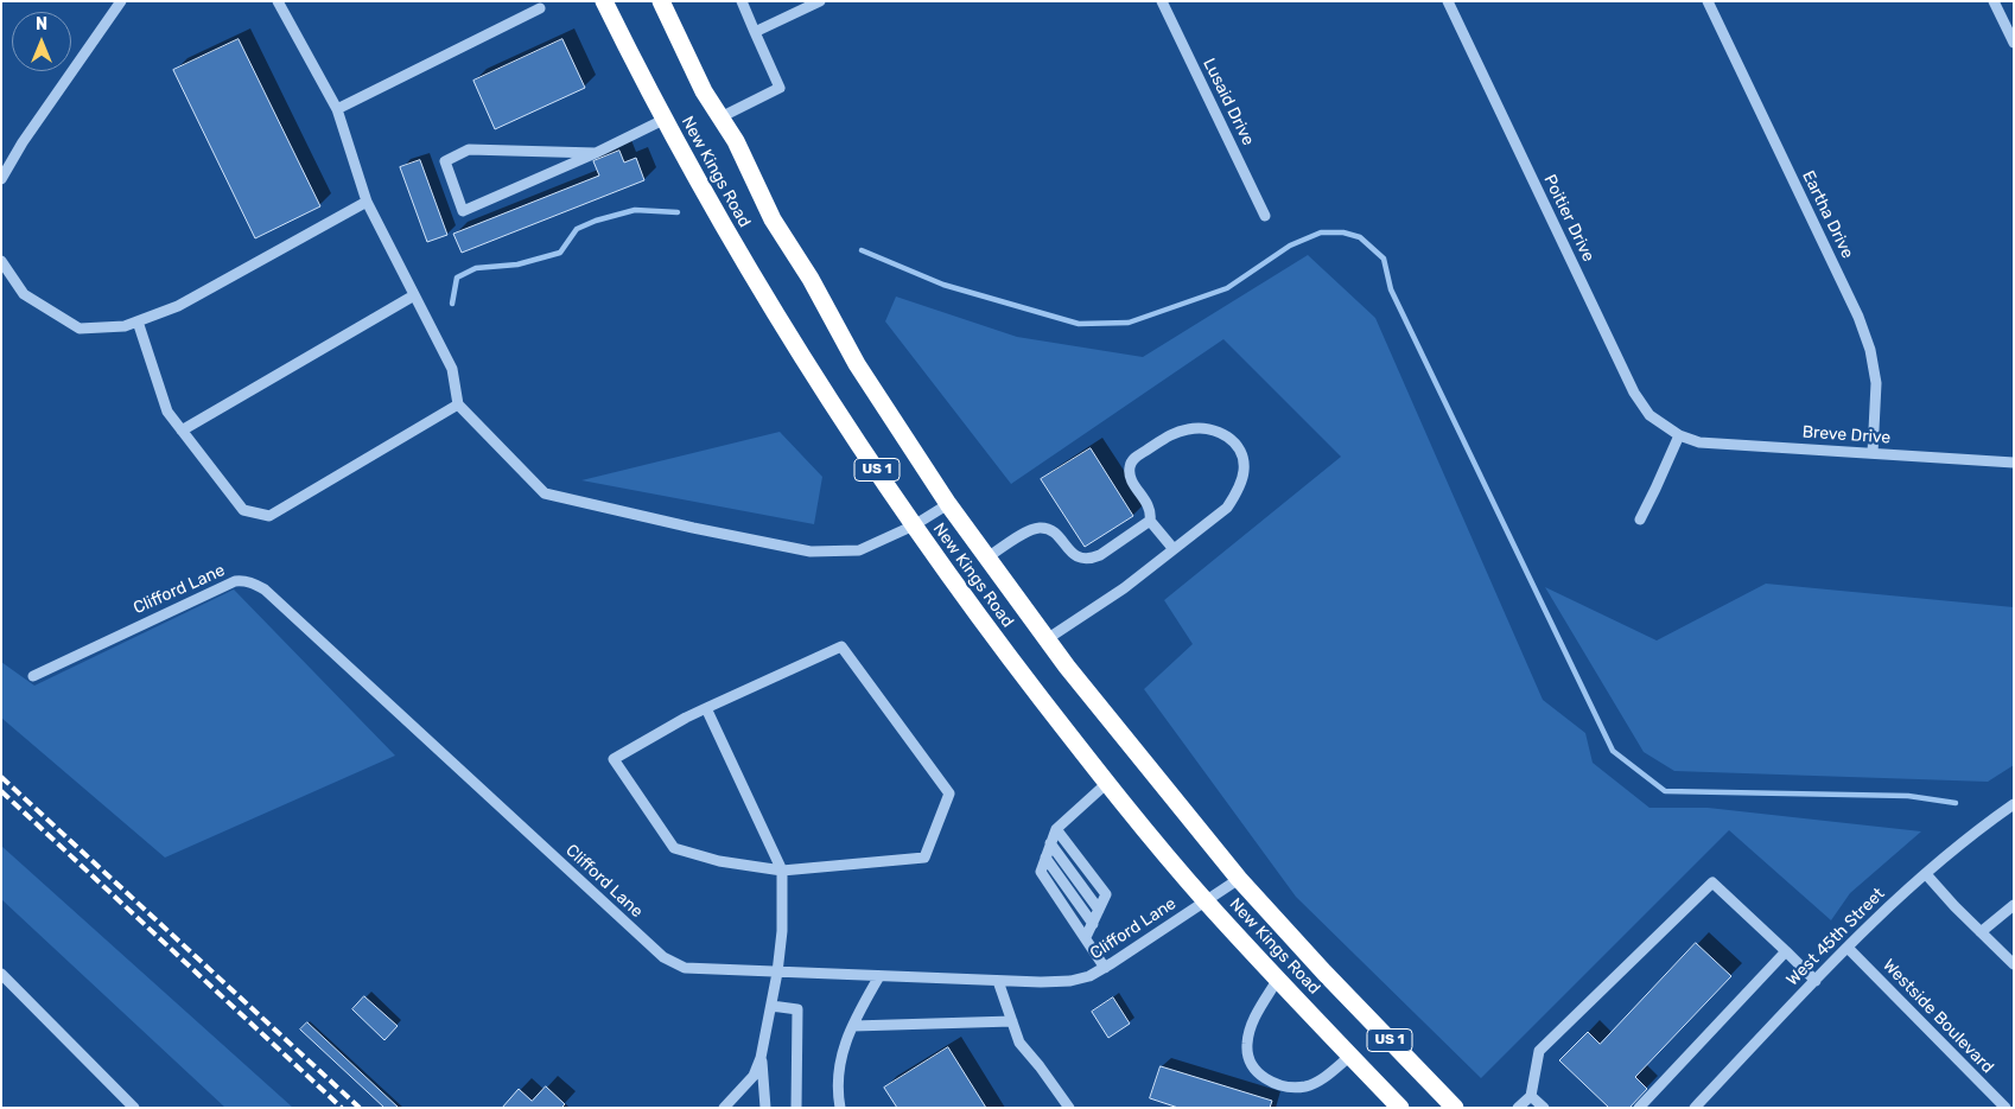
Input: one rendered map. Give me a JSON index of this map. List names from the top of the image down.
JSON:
{
  "streets": {
    "highway": ["New Kings Road", "US 1"],
    "street": [
      "Lusaid Drive",
      "Eartha Drive",
      "Poitier Drive",
      "Breve Drive",
      "Clifford Lane",
      "West 45th Street",
      "Westside Boulevard"
    ]
  },
  "crossings": [
    ["New Kings Road", "Clifford Lane"],
    ["Eartha Drive", "Breve Drive"],
    ["Poitier Drive", "Breve Drive"],
    ["West 45th Street", "Westside Boulevard"]
  ],
  "north": "top"
}
